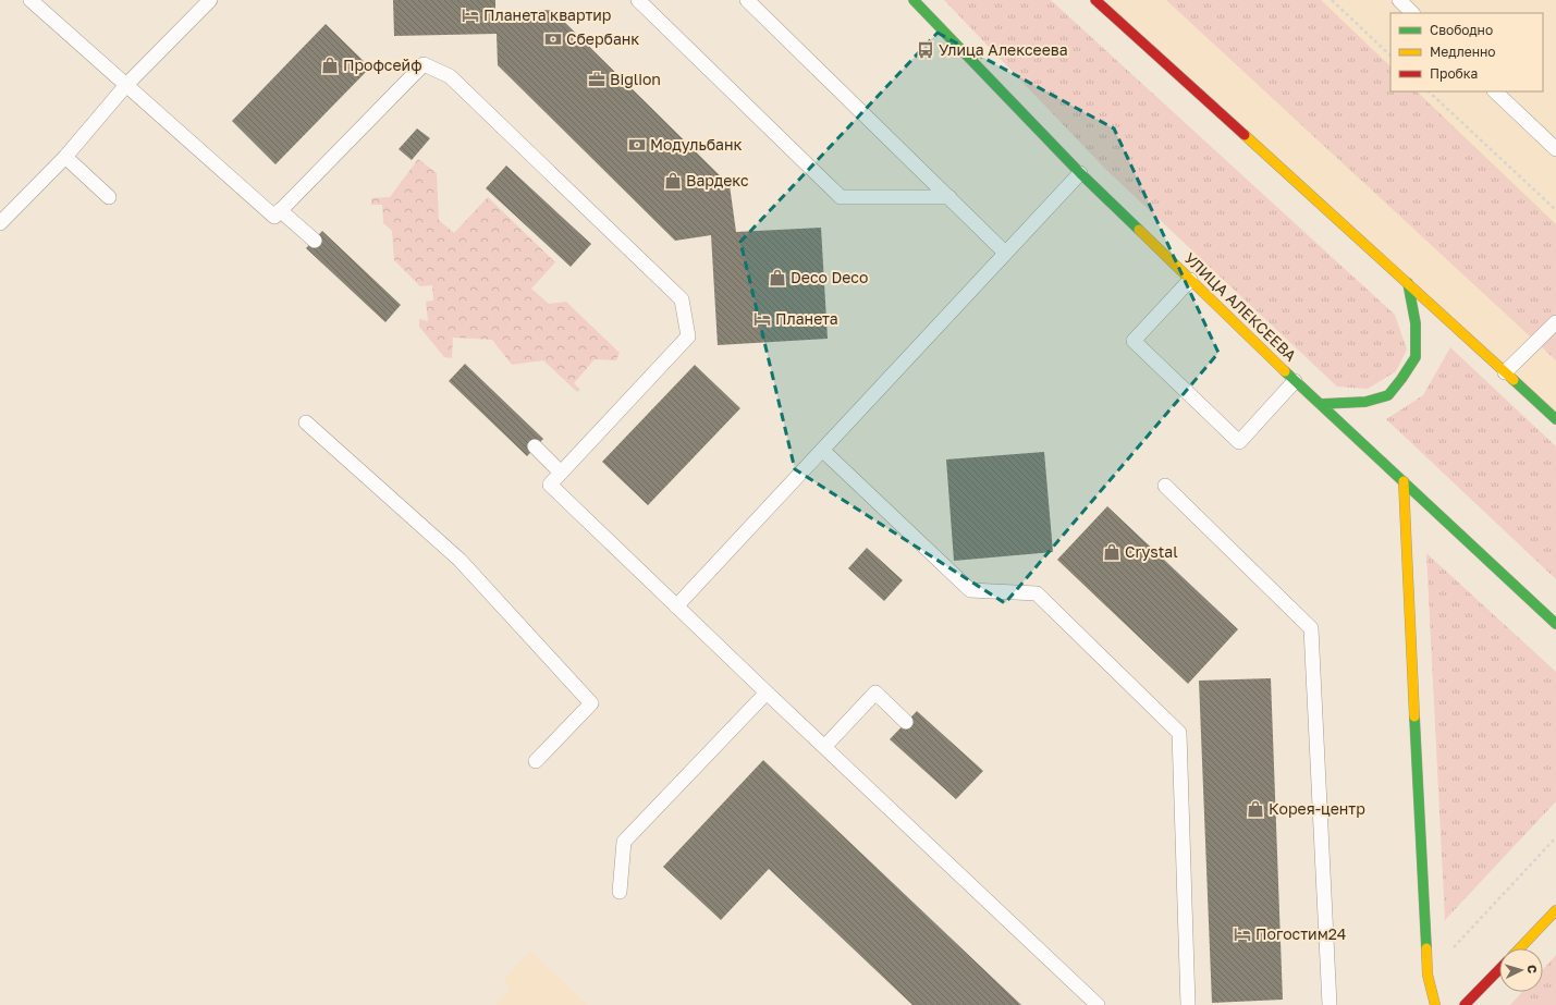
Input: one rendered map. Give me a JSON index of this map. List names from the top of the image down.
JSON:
{
  "streets": {
    "street": ["УЛИЦА АЛЕКСЕЕВА"]
  },
  "places": {
    "hotel": ["Планета квартир", "Планета", "Погостим24"],
    "bank": ["Сбербанк", "Модульбанк"],
    "bus stop": ["Улица Алексеева"],
    "shop": [
      "Профсейф",
      "Вардекс",
      "Deco Deco",
      "Crystal",
      "Корея-центр"
    ],
    "office": ["Biglion"]
  },
  "legend": ["Свободно", "Медленно", "Пробка"],
  "north": "right"
}
